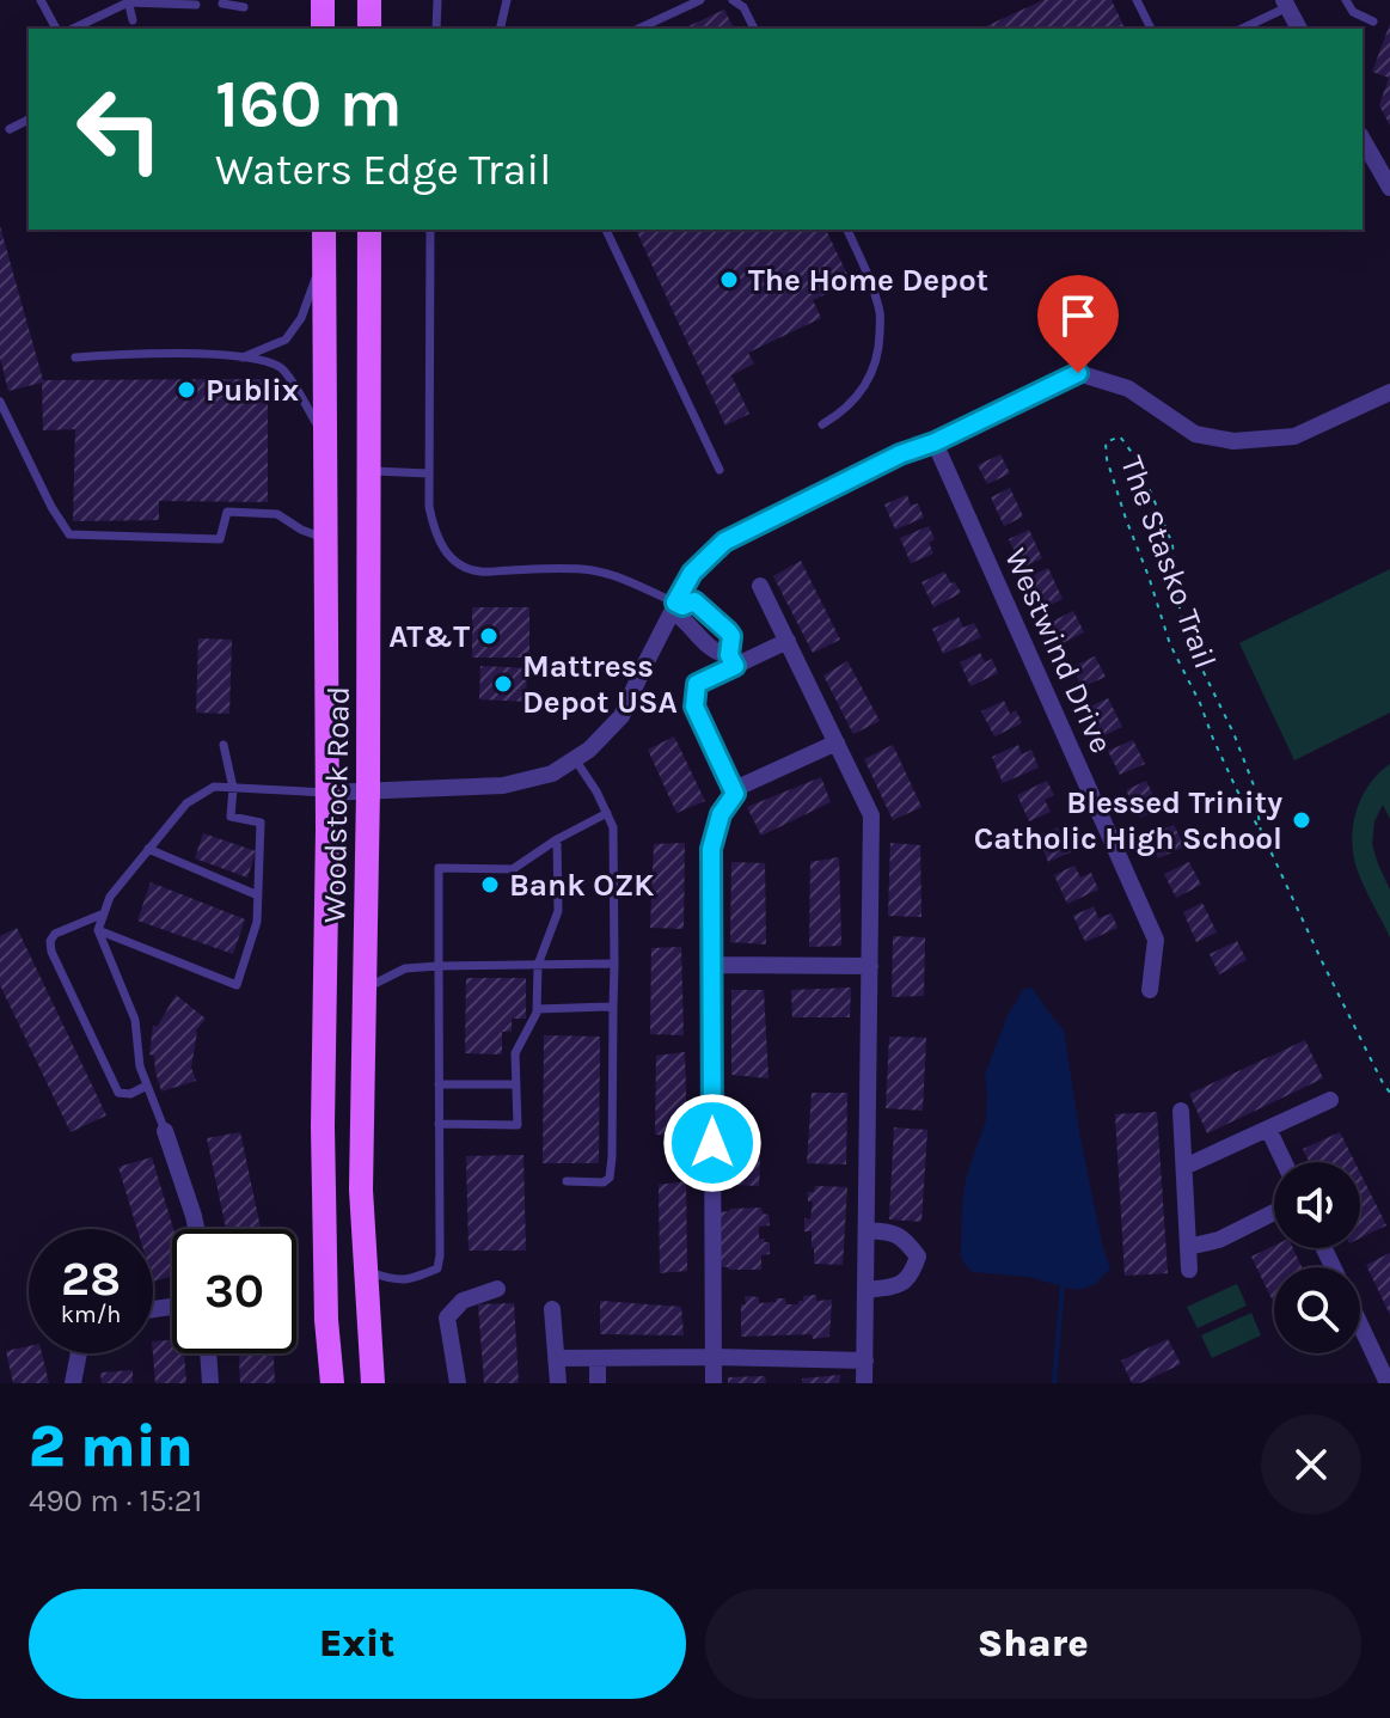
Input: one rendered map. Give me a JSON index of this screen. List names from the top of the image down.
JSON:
{
  "streets": {
    "main road": ["Woodstock Road"],
    "street": ["Westwind Drive"],
    "path": ["The Stasko Trail"]
  },
  "places": [
    "The Home Depot",
    "Publix",
    "AT&T",
    "Mattress Depot USA",
    "Blessed Trinity Catholic High School",
    "Bank OZK"
  ],
  "page": {
    "turn": ["160 m", "Waters Edge Trail"],
    "speed": "28 km/h",
    "limit": "30",
    "heading": ["2 min", "490 m · 15:21"],
    "buttons": ["Exit", "Share"]
  }
}
